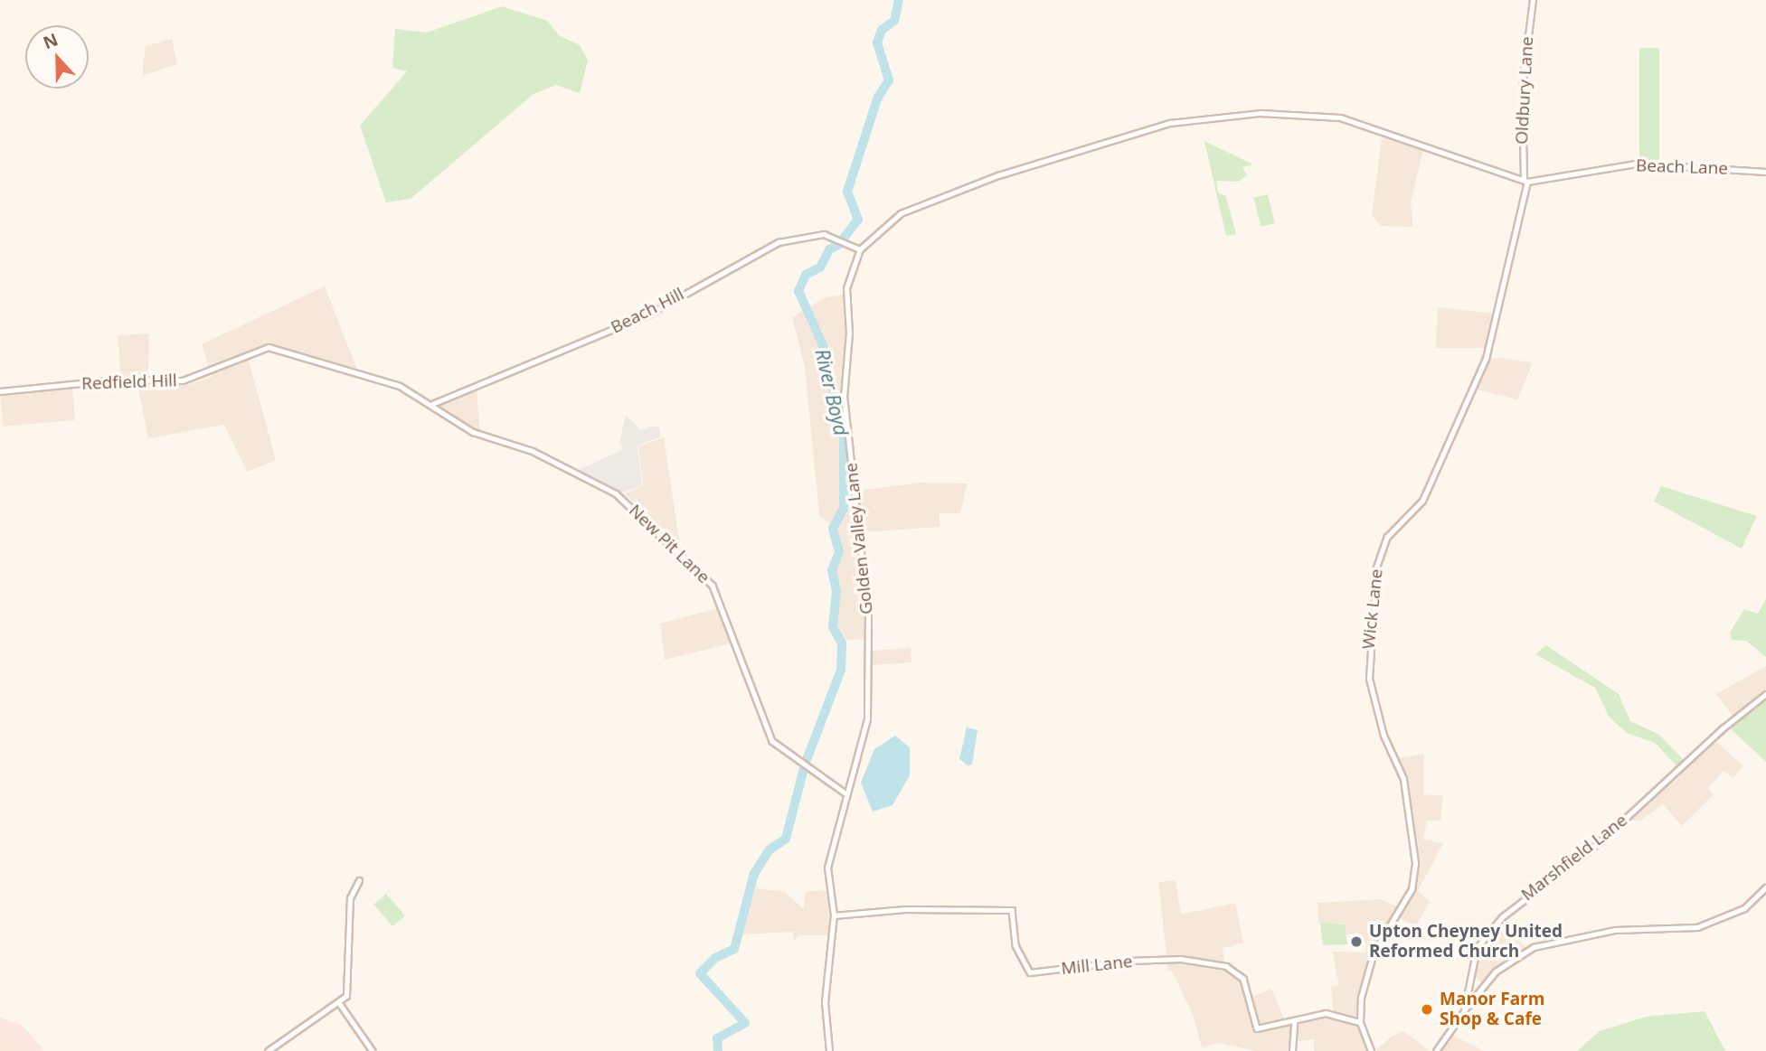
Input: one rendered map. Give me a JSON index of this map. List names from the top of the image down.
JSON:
{
  "streets": {
    "street": [
      "Oldbury Lane",
      "Beach Lane",
      "Beach Hill",
      "Redfield Hill",
      "Golden Valley Lane",
      "New Pit Lane",
      "Wick Lane",
      "Marshfield Lane",
      "Mill Lane"
    ]
  },
  "crossings": [
    ["Oldbury Lane", "Beach Lane"],
    ["Oldbury Lane", "Wick Lane"],
    ["Beach Lane", "Wick Lane"],
    ["Beach Hill", "Redfield Hill"],
    ["Beach Hill", "Golden Valley Lane"],
    ["Beach Hill", "New Pit Lane"],
    ["Redfield Hill", "New Pit Lane"],
    ["Golden Valley Lane", "New Pit Lane"],
    ["Golden Valley Lane", "Mill Lane"],
    ["Wick Lane", "Mill Lane"]
  ],
  "water": ["River Boyd"],
  "places": ["Upton Cheyney United Reformed Church", "Manor Farm Shop & Cafe"],
  "north": "top"
}
